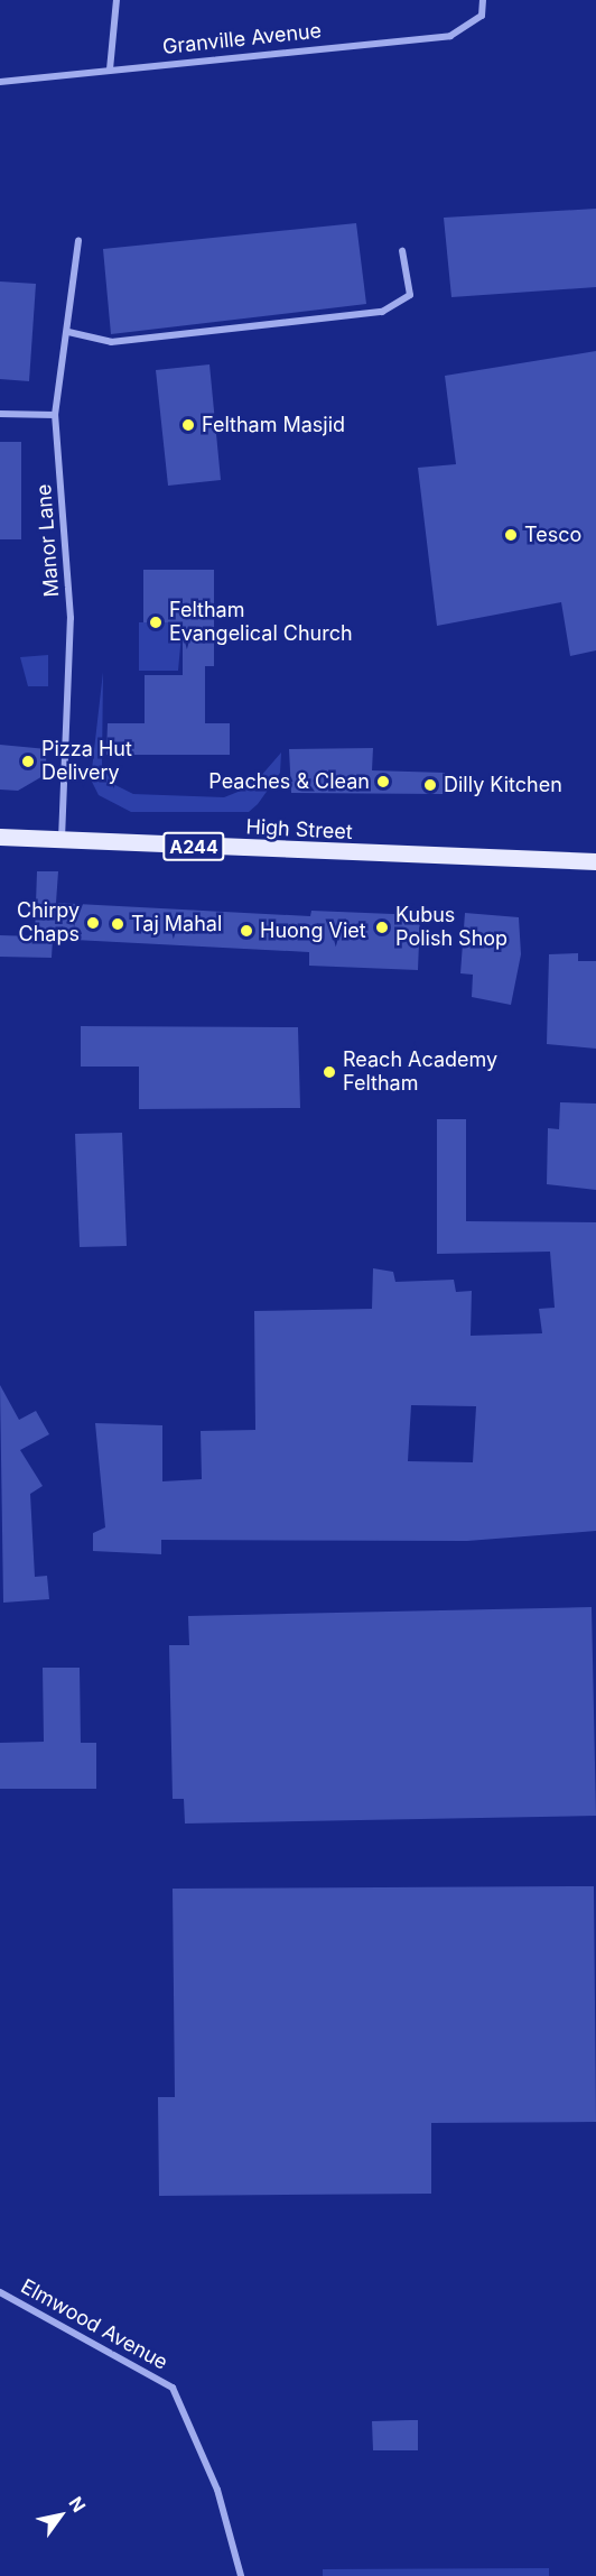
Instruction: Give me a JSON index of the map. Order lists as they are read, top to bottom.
{
  "streets": {
    "main road": ["High Street", "A244"],
    "street": ["Granville Avenue", "Manor Lane", "Elmwood Avenue"]
  },
  "crossings": [
    ["Manor Lane", "High Street"]
  ],
  "places": [
    "Feltham Masjid",
    "Tesco",
    "Feltham Evangelical Church",
    "Pizza Hut Delivery",
    "Peaches & Clean",
    "Dilly Kitchen",
    "Chirpy Chaps",
    "Taj Mahal",
    "Kubus Polish Shop",
    "Huong Viet",
    "Reach Academy Feltham"
  ],
  "north": "top right"
}
